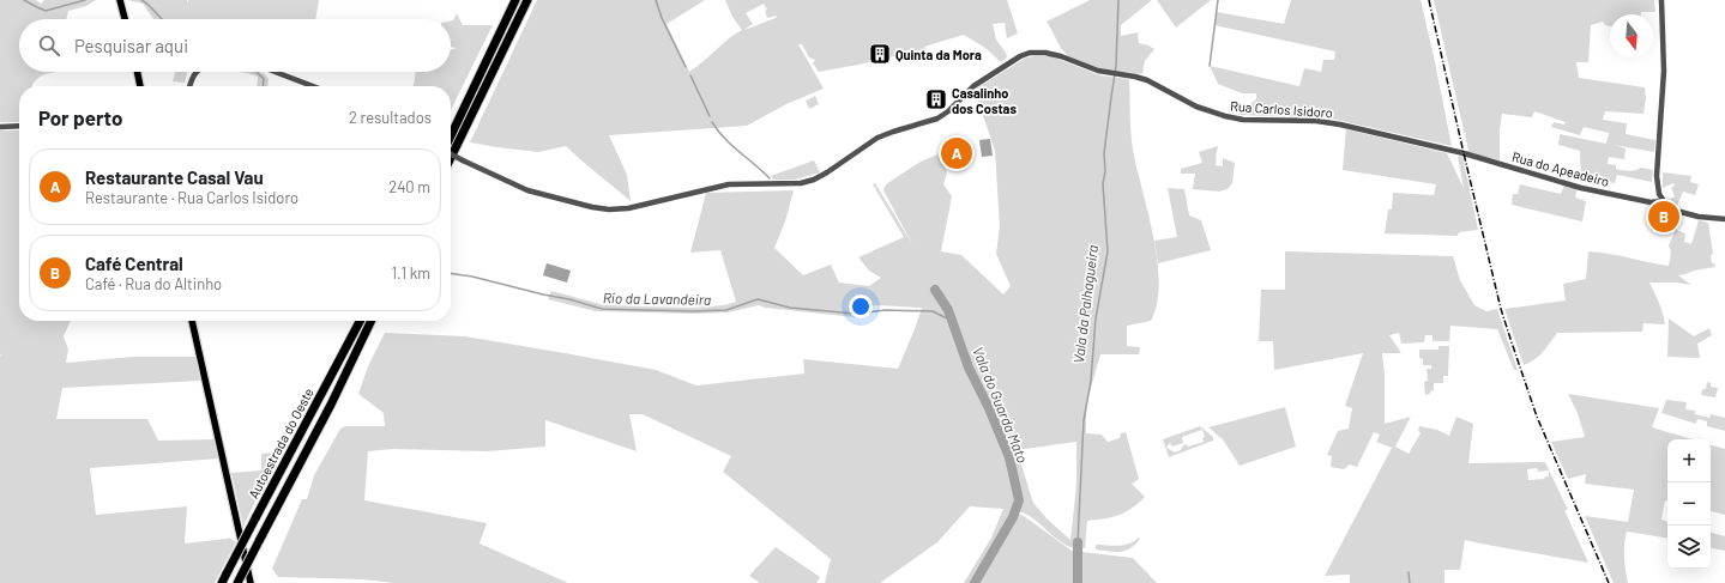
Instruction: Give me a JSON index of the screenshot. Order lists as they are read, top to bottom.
{
  "streets": {
    "highway": ["Autoestrada do Oeste"],
    "street": ["Rua Carlos Isidoro", "Rua do Apeadeiro"]
  },
  "crossings": [
    ["Rua Carlos Isidoro", "Rua do Apeadeiro"]
  ],
  "water": ["Rio da Lavandeira", "Vala da Palhagueira", "Vala do Guarda Mato"],
  "places": {
    "building": ["Quinta da Mora", "Casalinho dos Costas"]
  },
  "north": "bottom",
  "page": {
    "search": "Pesquisar aqui",
    "heading": ["Por perto", "2 resultados"],
    "pins": ["A", "B"],
    "list": [
      {
        "mark": "A",
        "name": "Restaurante Casal Vau",
        "note": "Restaurante · Rua Carlos Isidoro",
        "value": "240 m"
      },
      {
        "mark": "B",
        "name": "Café Central",
        "note": "Café · Rua do Altinho",
        "value": "1.1 km"
      }
    ],
    "map_buttons": ["+", "−"]
  }
}
